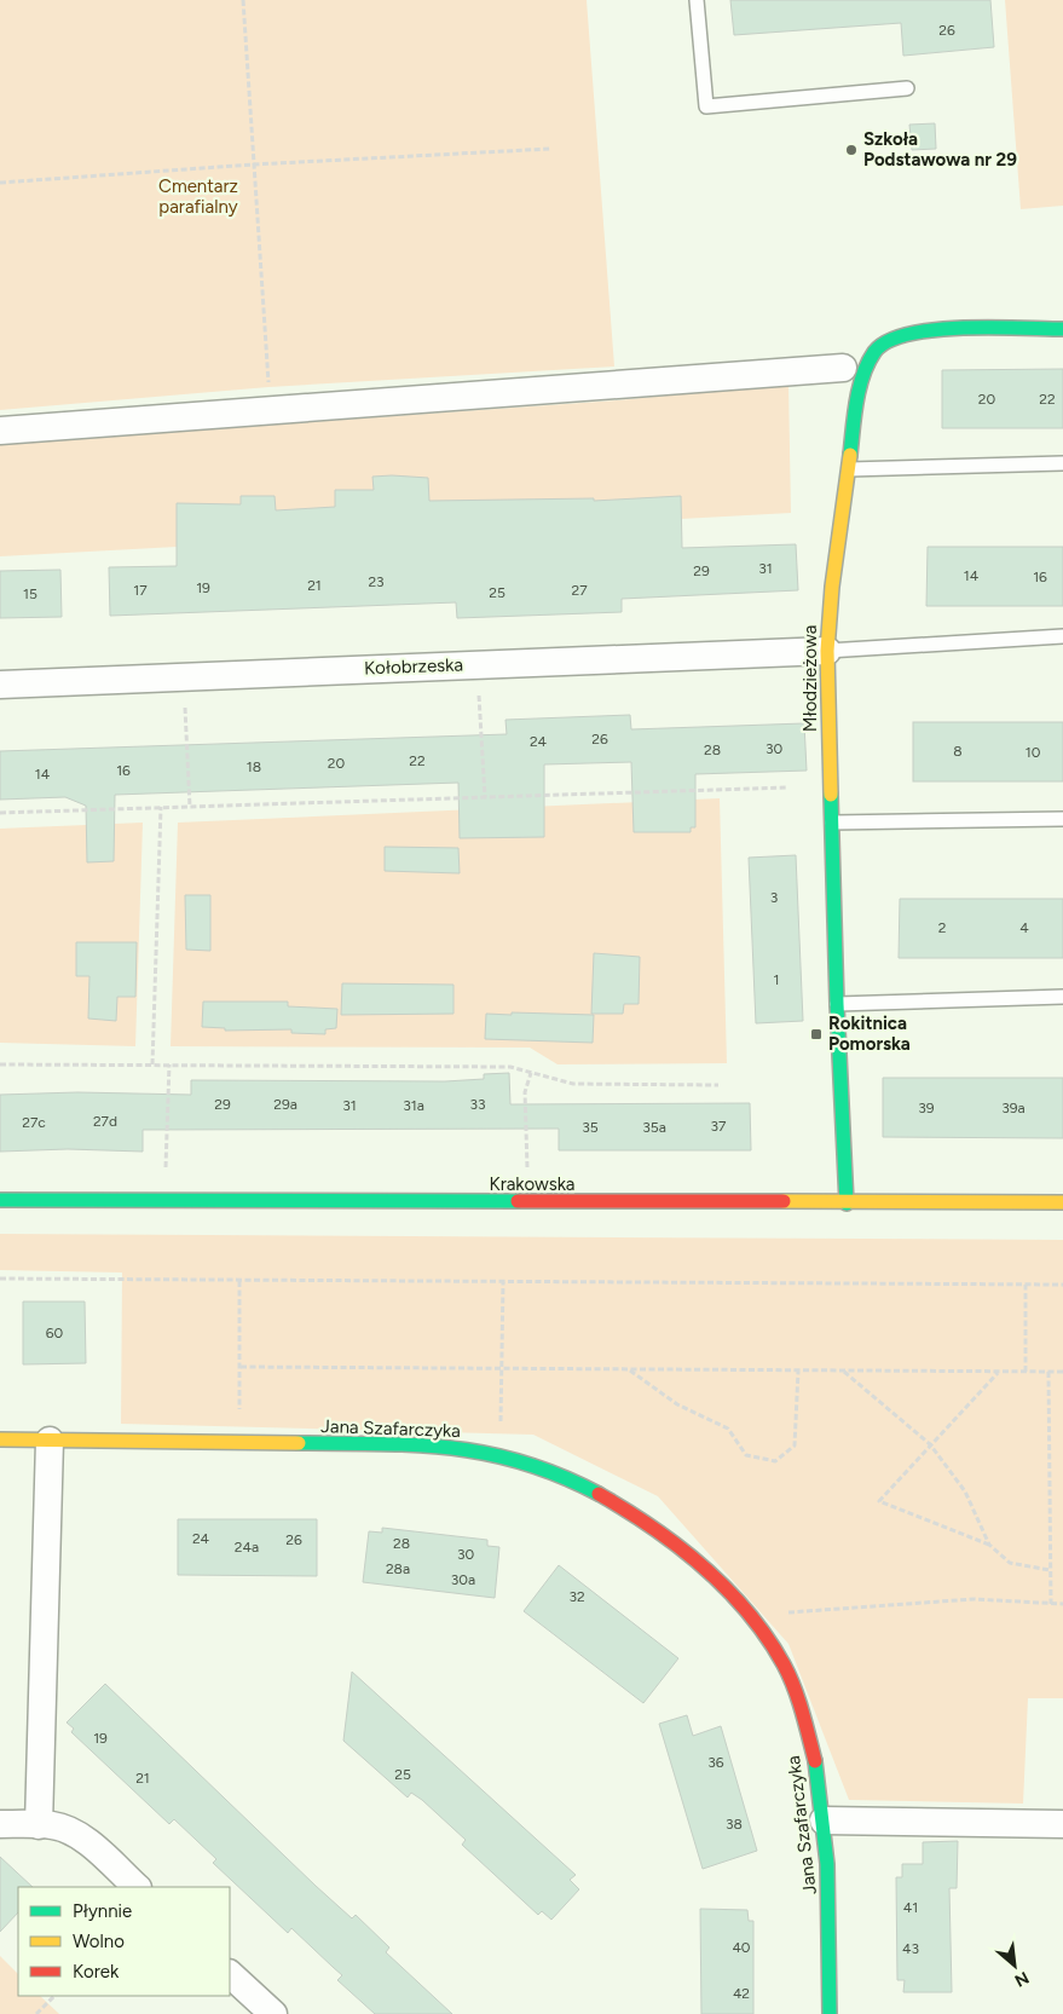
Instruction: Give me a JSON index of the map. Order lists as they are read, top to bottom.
{
  "streets": {
    "street": [
      "Kołobrzeska",
      "Młodzieżowa",
      "Krakowska",
      "Jana Szafarczyka"
    ]
  },
  "crossings": [
    ["Kołobrzeska", "Młodzieżowa"],
    ["Młodzieżowa", "Krakowska"]
  ],
  "parks": ["Cmentarz parafialny"],
  "places": {
    "other": ["Szkoła Podstawowa nr 29"],
    "transit": ["Rokitnica Pomorska"]
  },
  "house_numbers": [
    "26",
    "20",
    "22",
    "31",
    "29",
    "14",
    "16",
    "23",
    "21",
    "19",
    "17",
    "27",
    "25",
    "15",
    "26",
    "24",
    "30",
    "28",
    "8",
    "10",
    "22",
    "20",
    "18",
    "16",
    "14",
    "3",
    "2",
    "4",
    "1",
    "29",
    "29a",
    "33",
    "31",
    "31a",
    "39",
    "39a",
    "27d",
    "27c",
    "37",
    "35",
    "35a",
    "60",
    "24",
    "26",
    "28",
    "24a",
    "30",
    "28a",
    "30a",
    "32",
    "19",
    "36",
    "25",
    "21",
    "38",
    "41",
    "40",
    "43",
    "42"
  ],
  "legend": ["Płynnie", "Wolno", "Korek"],
  "north": "bottom right"
}
